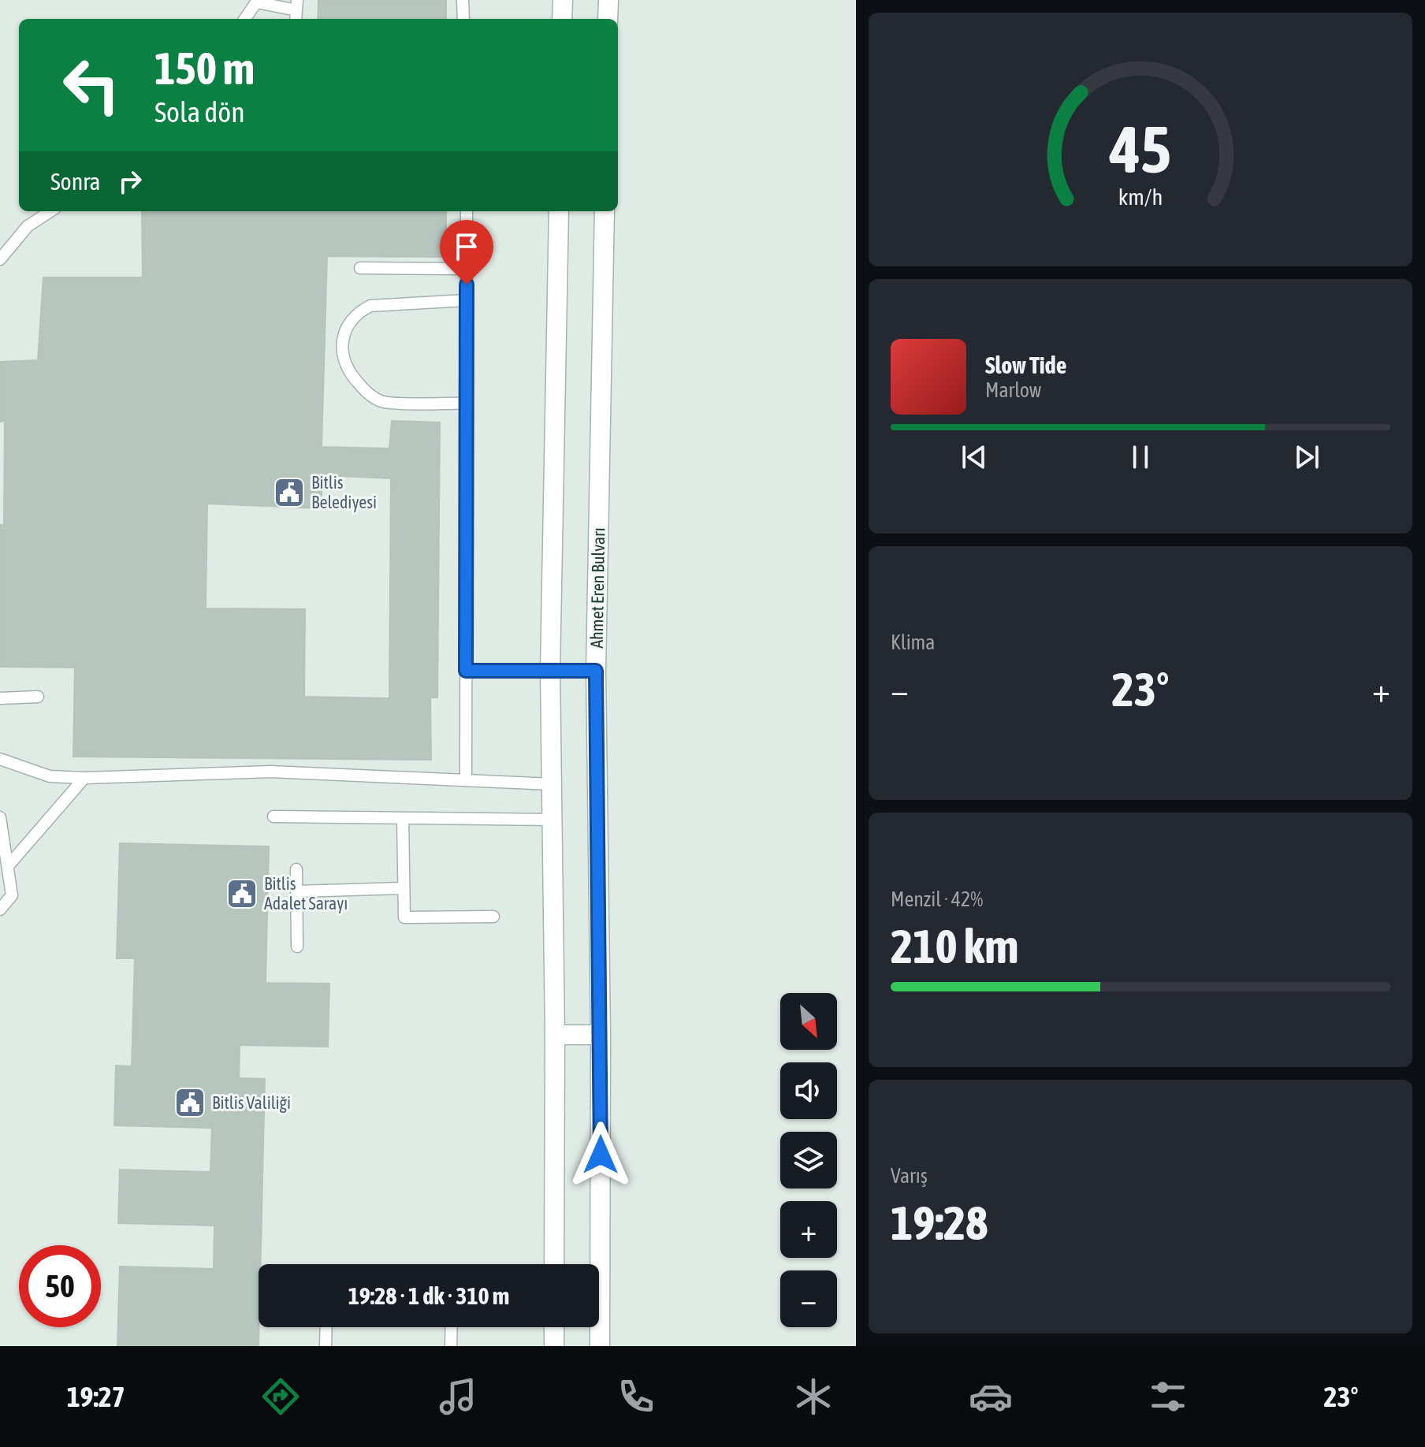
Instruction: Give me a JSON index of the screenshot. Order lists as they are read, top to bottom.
{
  "streets": {
    "main road": ["Ahmet Eren Bulvarı"]
  },
  "places": {
    "public building": ["Bitlis Belediyesi", "Bitlis Adalet Sarayı", "Bitlis Valiliği"]
  },
  "north": "bottom right",
  "page": {
    "turn": ["150 m", "Sola dön"],
    "then": "Sonra",
    "song": ["Slow Tide", "Marlow"],
    "tile": [
      "Klima",
      ["Menzil · 42%", "210 km"],
      ["Varış", "19:28"]
    ],
    "heat": ["−", "23°", "+"],
    "map_buttons": ["+", "−"],
    "limit": "50",
    "trip": "19:28 · 1 dk · 310 m",
    "tabs": ["19:27", "23°"],
    "gauge": ["45", "km/h"]
  }
}
